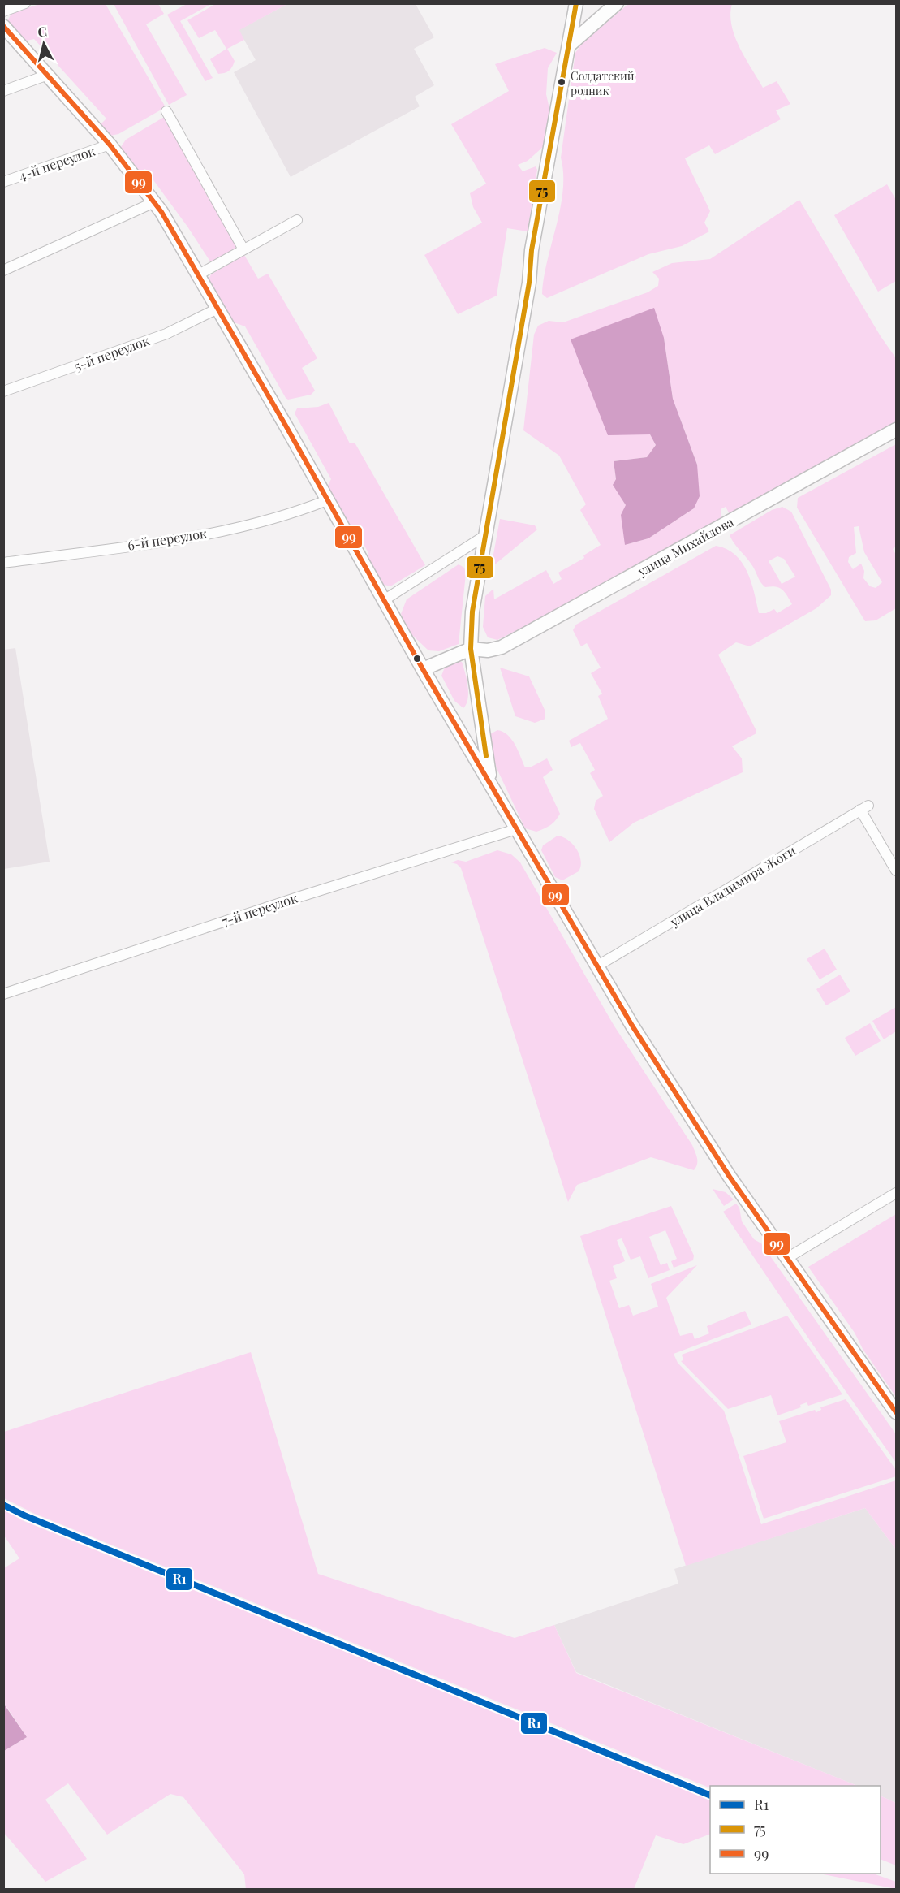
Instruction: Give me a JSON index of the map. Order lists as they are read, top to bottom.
{
  "streets": {
    "main road": ["улица Михайлова"],
    "street": [
      "4-й переулок",
      "5-й переулок",
      "6-й переулок",
      "улица Владимира Жоги",
      "7-й переулок"
    ]
  },
  "places": ["Солдатский родник"],
  "lines": ["transit line 75", "transit line 99", "transit line R1"],
  "legend": ["R1", "75", "99"],
  "north": "top"
}
